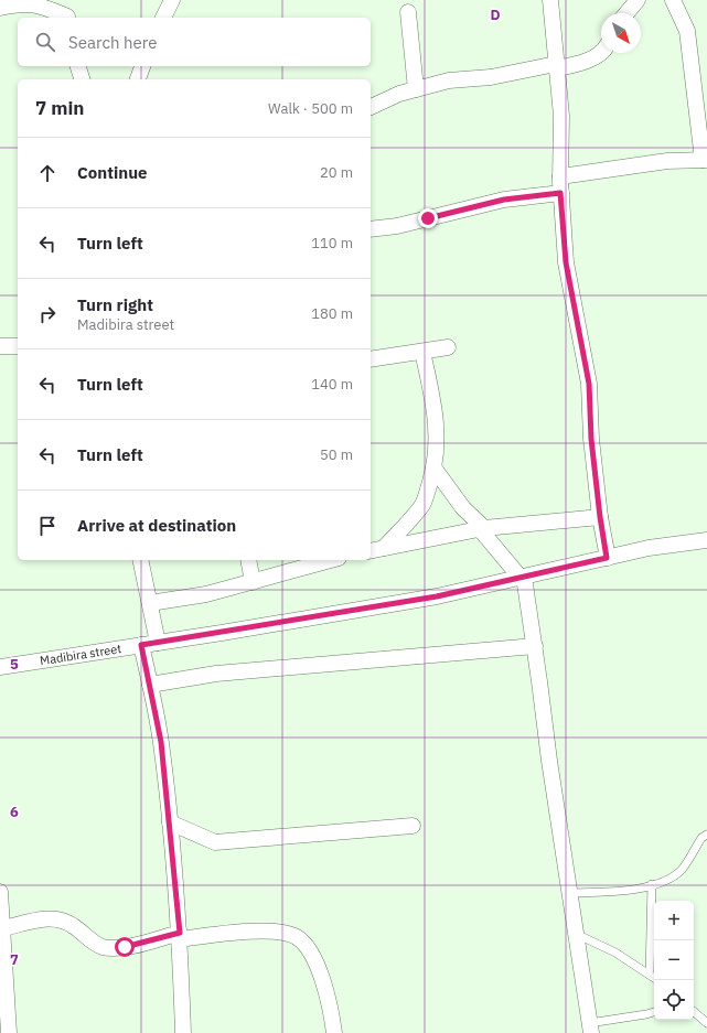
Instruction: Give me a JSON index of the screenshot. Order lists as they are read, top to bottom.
{
  "streets": {
    "street": ["Madibira street"]
  },
  "north": "bottom right",
  "page": {
    "search": "Search here",
    "heading": ["7 min", "Walk · 500 m"],
    "list": [
      ["Continue", "20 m"],
      ["Turn left", "110 m"],
      ["Turn right", "Madibira street", "180 m"],
      ["Turn left", "140 m"],
      ["Turn left", "50 m"],
      "Arrive at destination"
    ],
    "map_buttons": ["+", "−"]
  },
  "grid": {
    "columns": ["D"],
    "rows": ["5", "6", "7"]
  }
}
